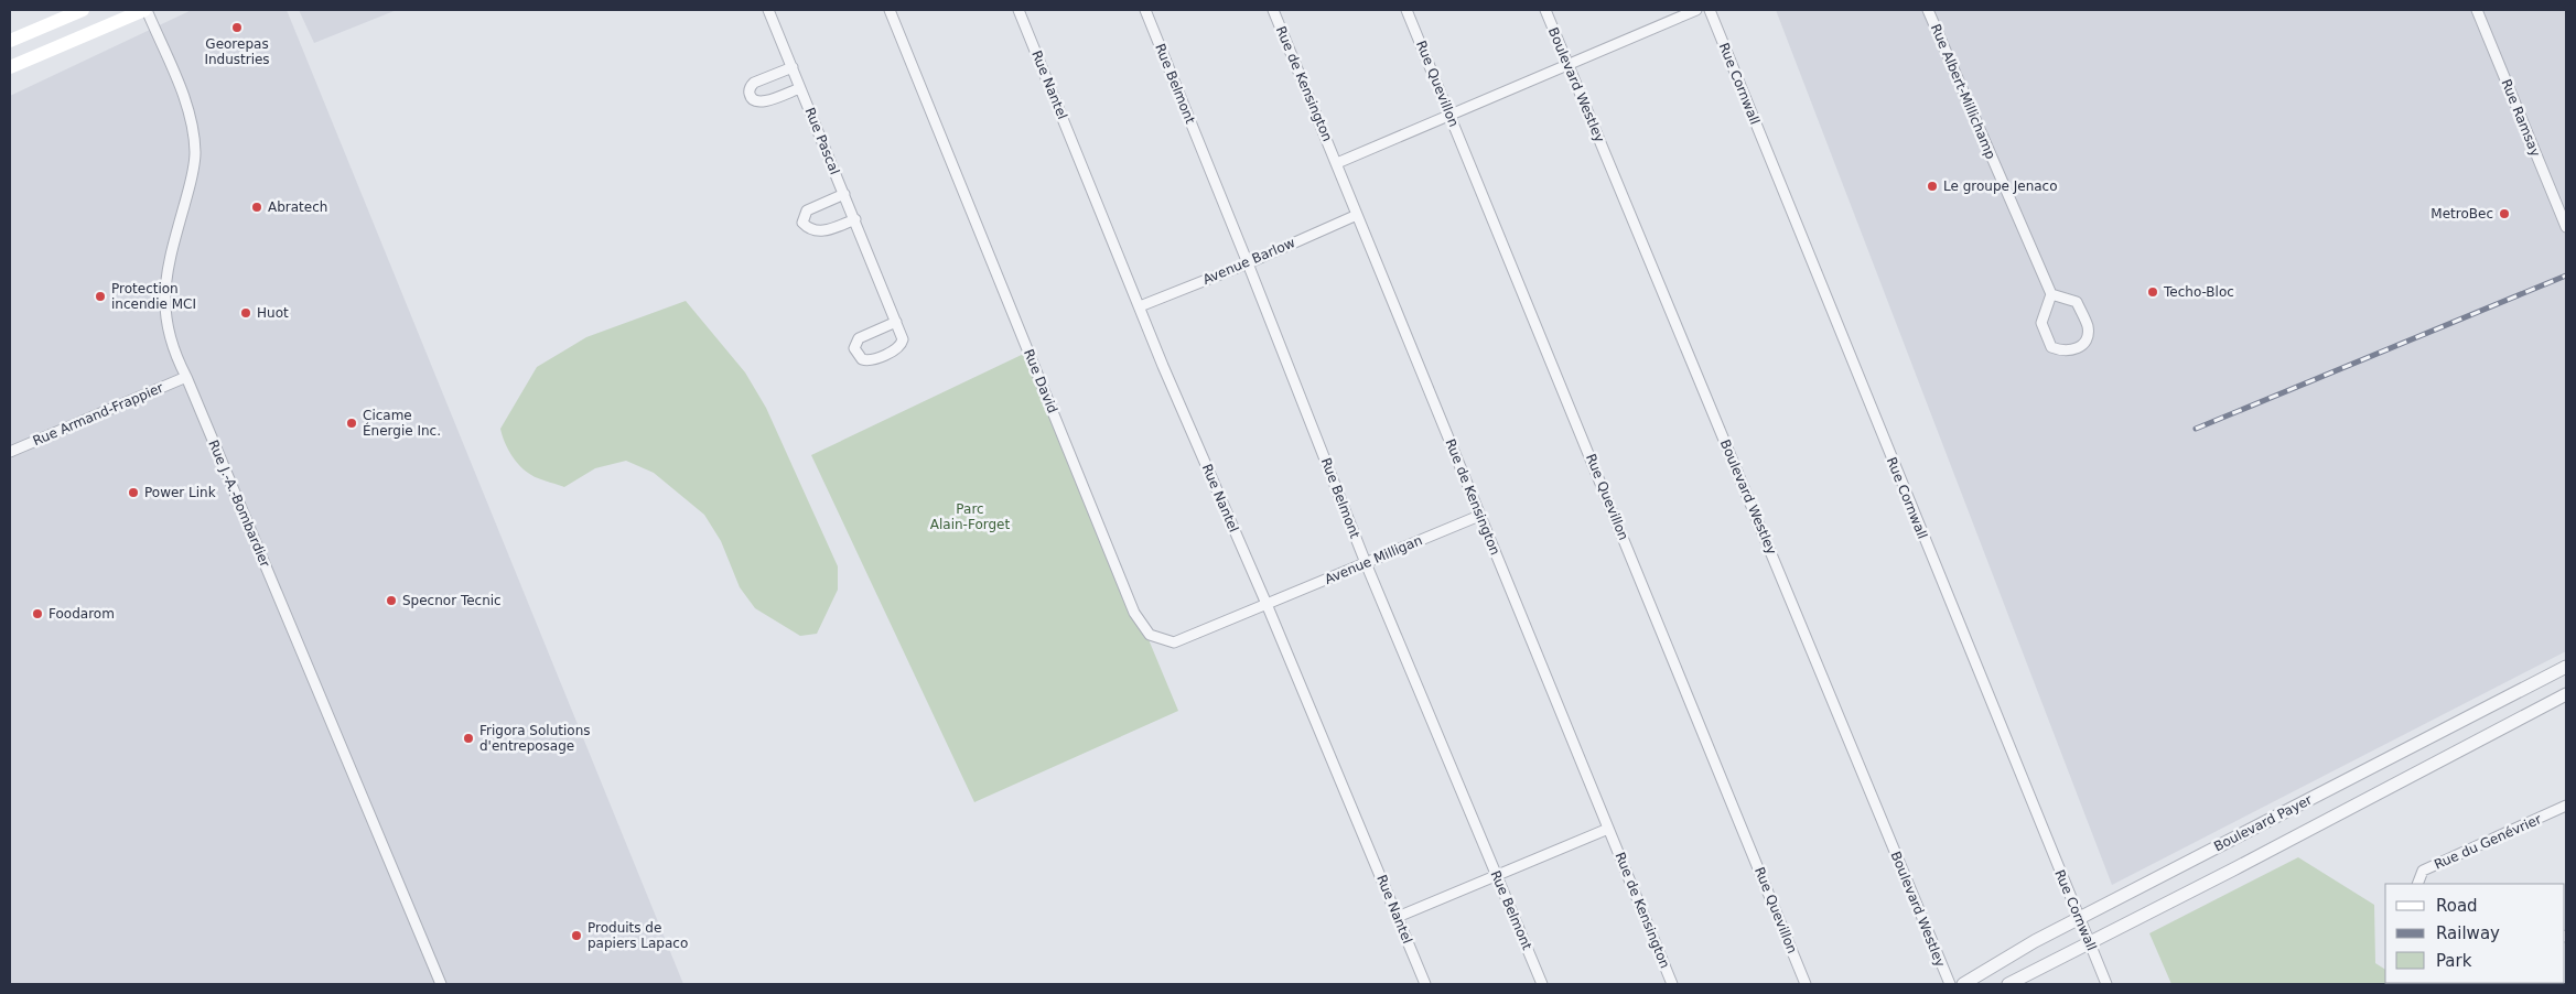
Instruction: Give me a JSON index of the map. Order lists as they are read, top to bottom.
{
  "streets": {
    "street": [
      "Rue Belmont",
      "Rue de Kensington",
      "Rue Quevillon",
      "Rue Cornwall",
      "Rue Nantel",
      "Boulevard Westley",
      "Rue Albert-Millichamp",
      "Rue Ramsay",
      "Rue Pascal",
      "Avenue Barlow",
      "Rue David",
      "Rue Armand-Frappier",
      "Rue J.-A.-Bombardier",
      "Avenue Milligan",
      "Boulevard Payer",
      "Rue du Genévrier"
    ]
  },
  "crossings": [
    ["Rue Belmont", "Avenue Barlow"],
    ["Rue Belmont", "Avenue Milligan"],
    ["Rue de Kensington", "Avenue Barlow"],
    ["Rue de Kensington", "Avenue Milligan"],
    ["Rue Cornwall", "Boulevard Payer"],
    ["Rue Nantel", "Avenue Barlow"],
    ["Rue Nantel", "Rue David"],
    ["Rue Nantel", "Avenue Milligan"],
    ["Rue David", "Avenue Milligan"],
    ["Rue Armand-Frappier", "Rue J.-A.-Bombardier"]
  ],
  "parks": ["Parc Alain-Forget"],
  "places": [
    "Georepas Industries",
    "Le groupe Jenaco",
    "Abratech",
    "MetroBec",
    "Techo-Bloc",
    "Protection incendie MCI",
    "Huot",
    "Cicame Énergie Inc.",
    "Power Link",
    "Specnor Tecnic",
    "Foodarom",
    "Frigora Solutions d'entreposage",
    "Produits de papiers Lapaco"
  ],
  "legend": ["Road", "Railway", "Park"]
}
